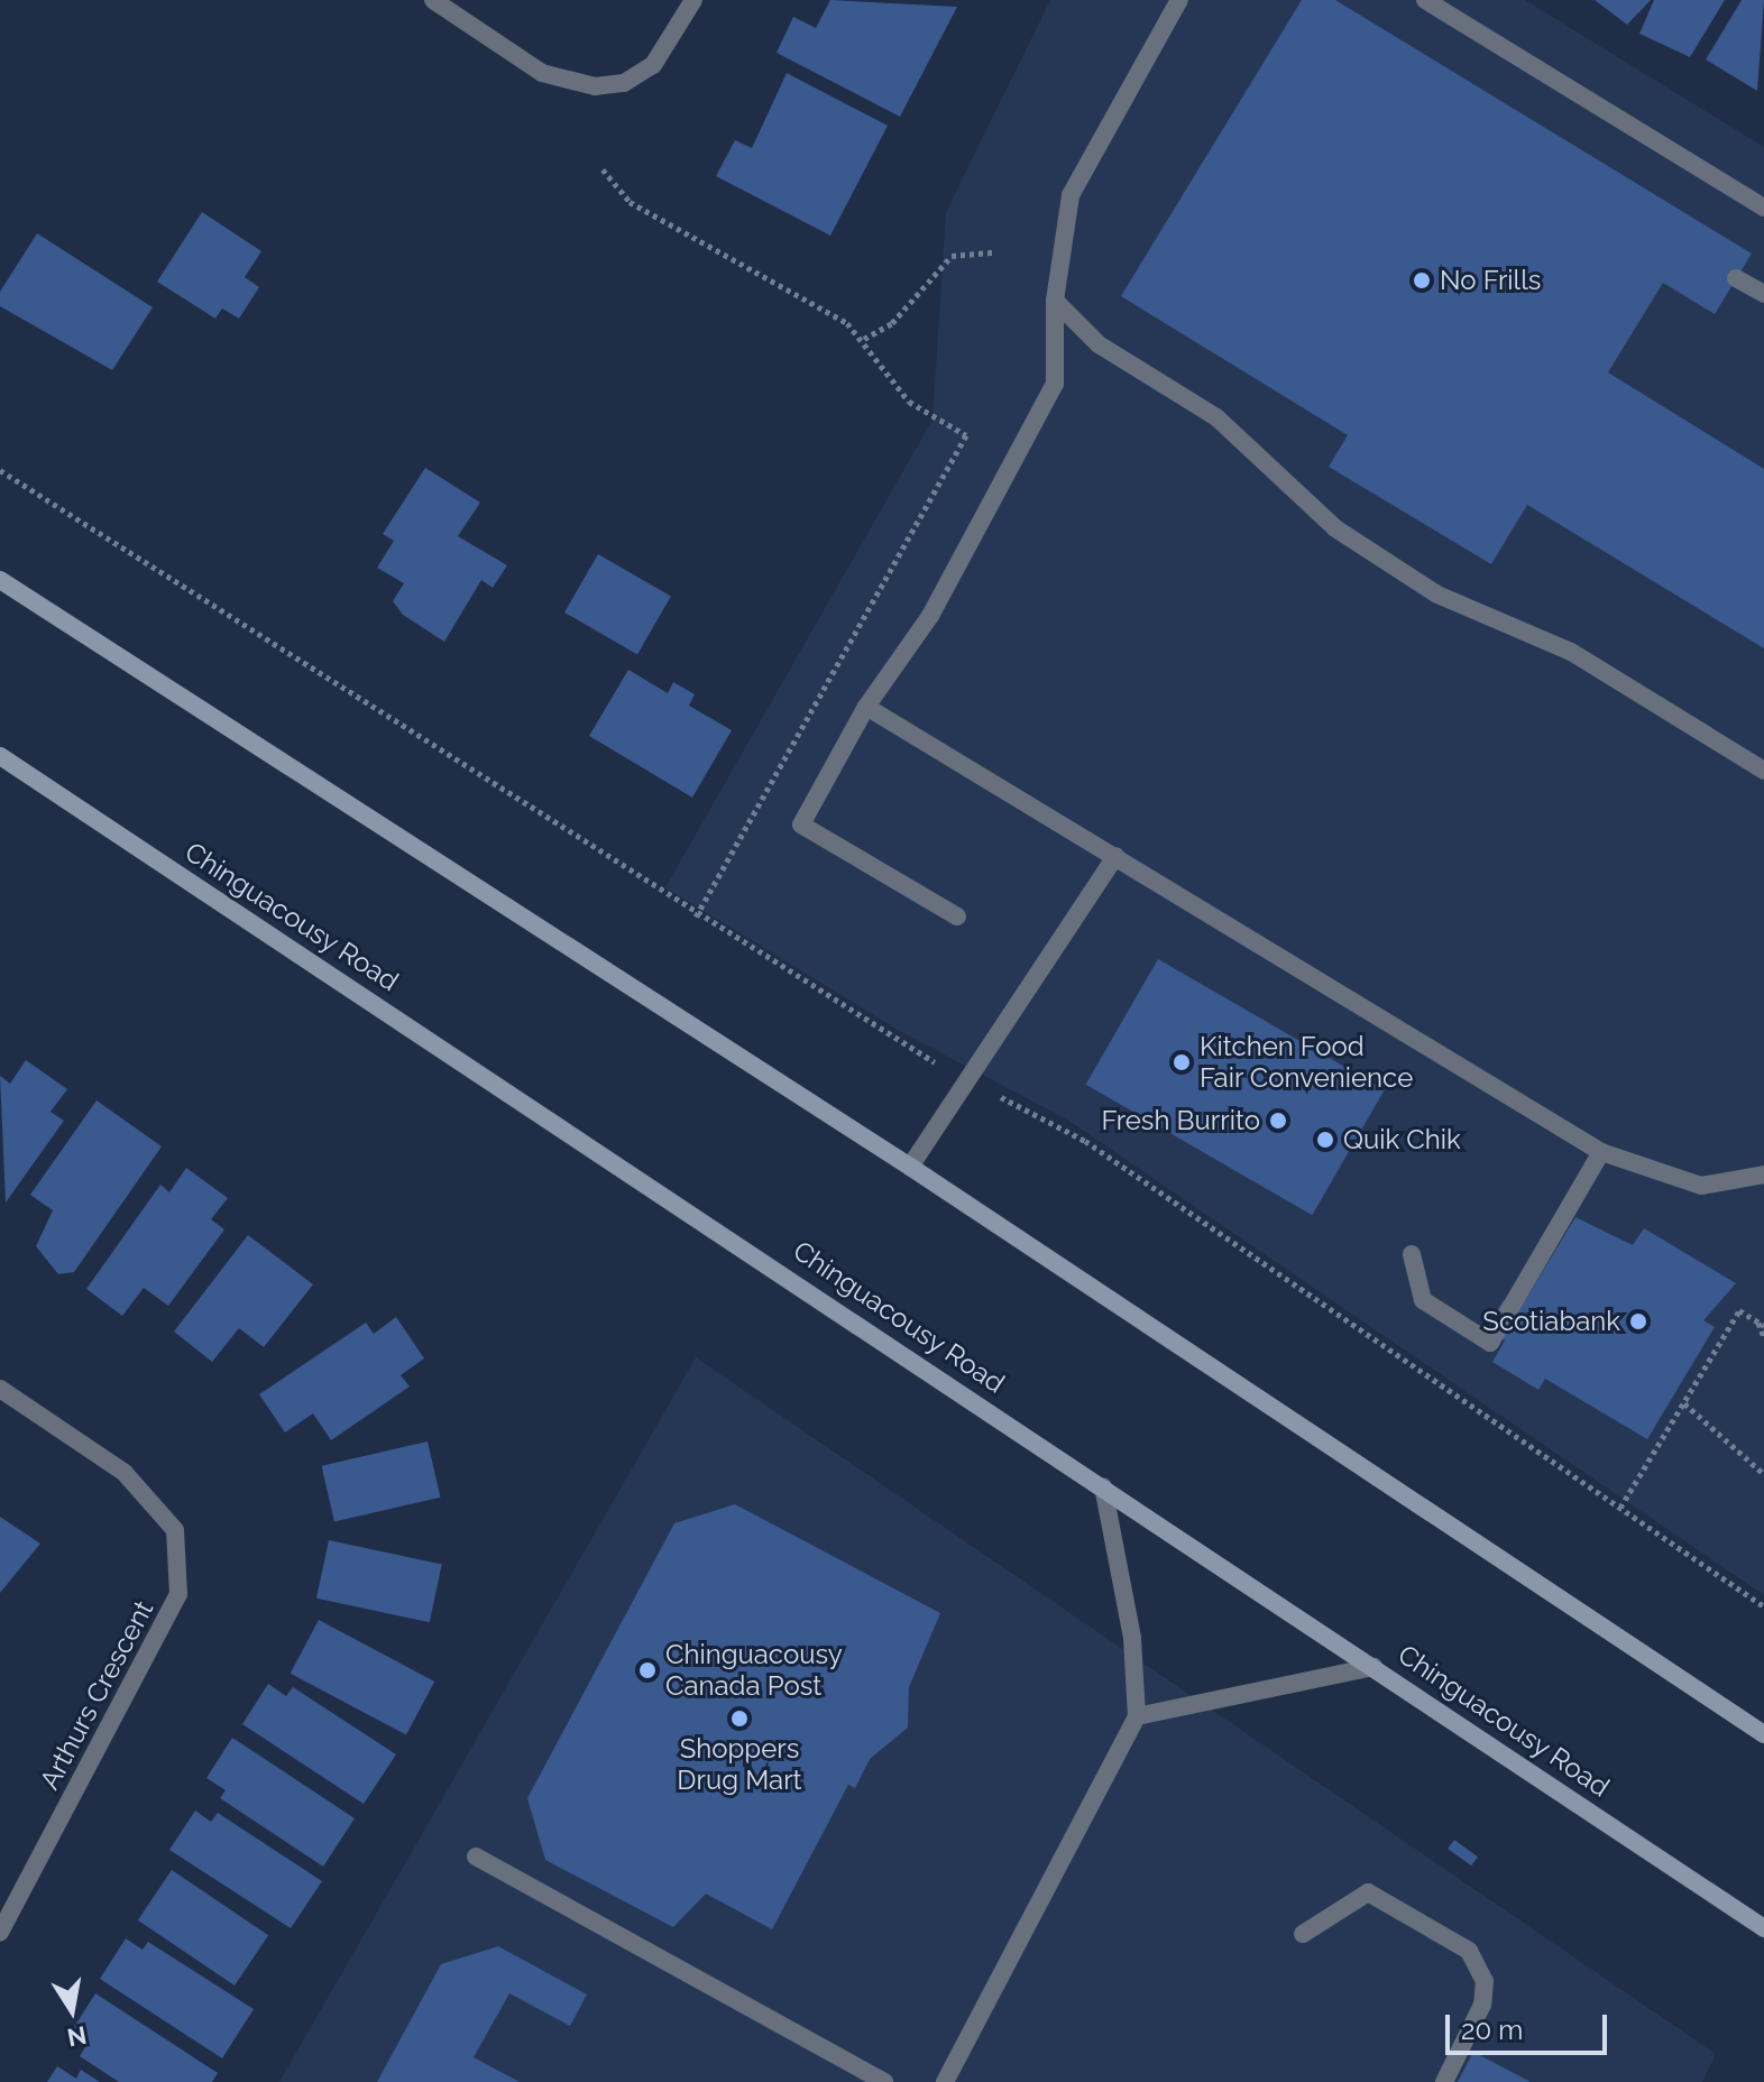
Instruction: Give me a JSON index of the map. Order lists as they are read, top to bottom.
{
  "streets": {
    "main road": ["Chinguacousy Road"],
    "street": ["Arthurs Crescent"]
  },
  "places": [
    "No Frills",
    "Kitchen Food Fair Convenience",
    "Fresh Burrito",
    "Quik Chik",
    "Scotiabank",
    "Chinguacousy Canada Post",
    "Shoppers Drug Mart"
  ],
  "scale_bar": "20 m",
  "north": "bottom"
}
